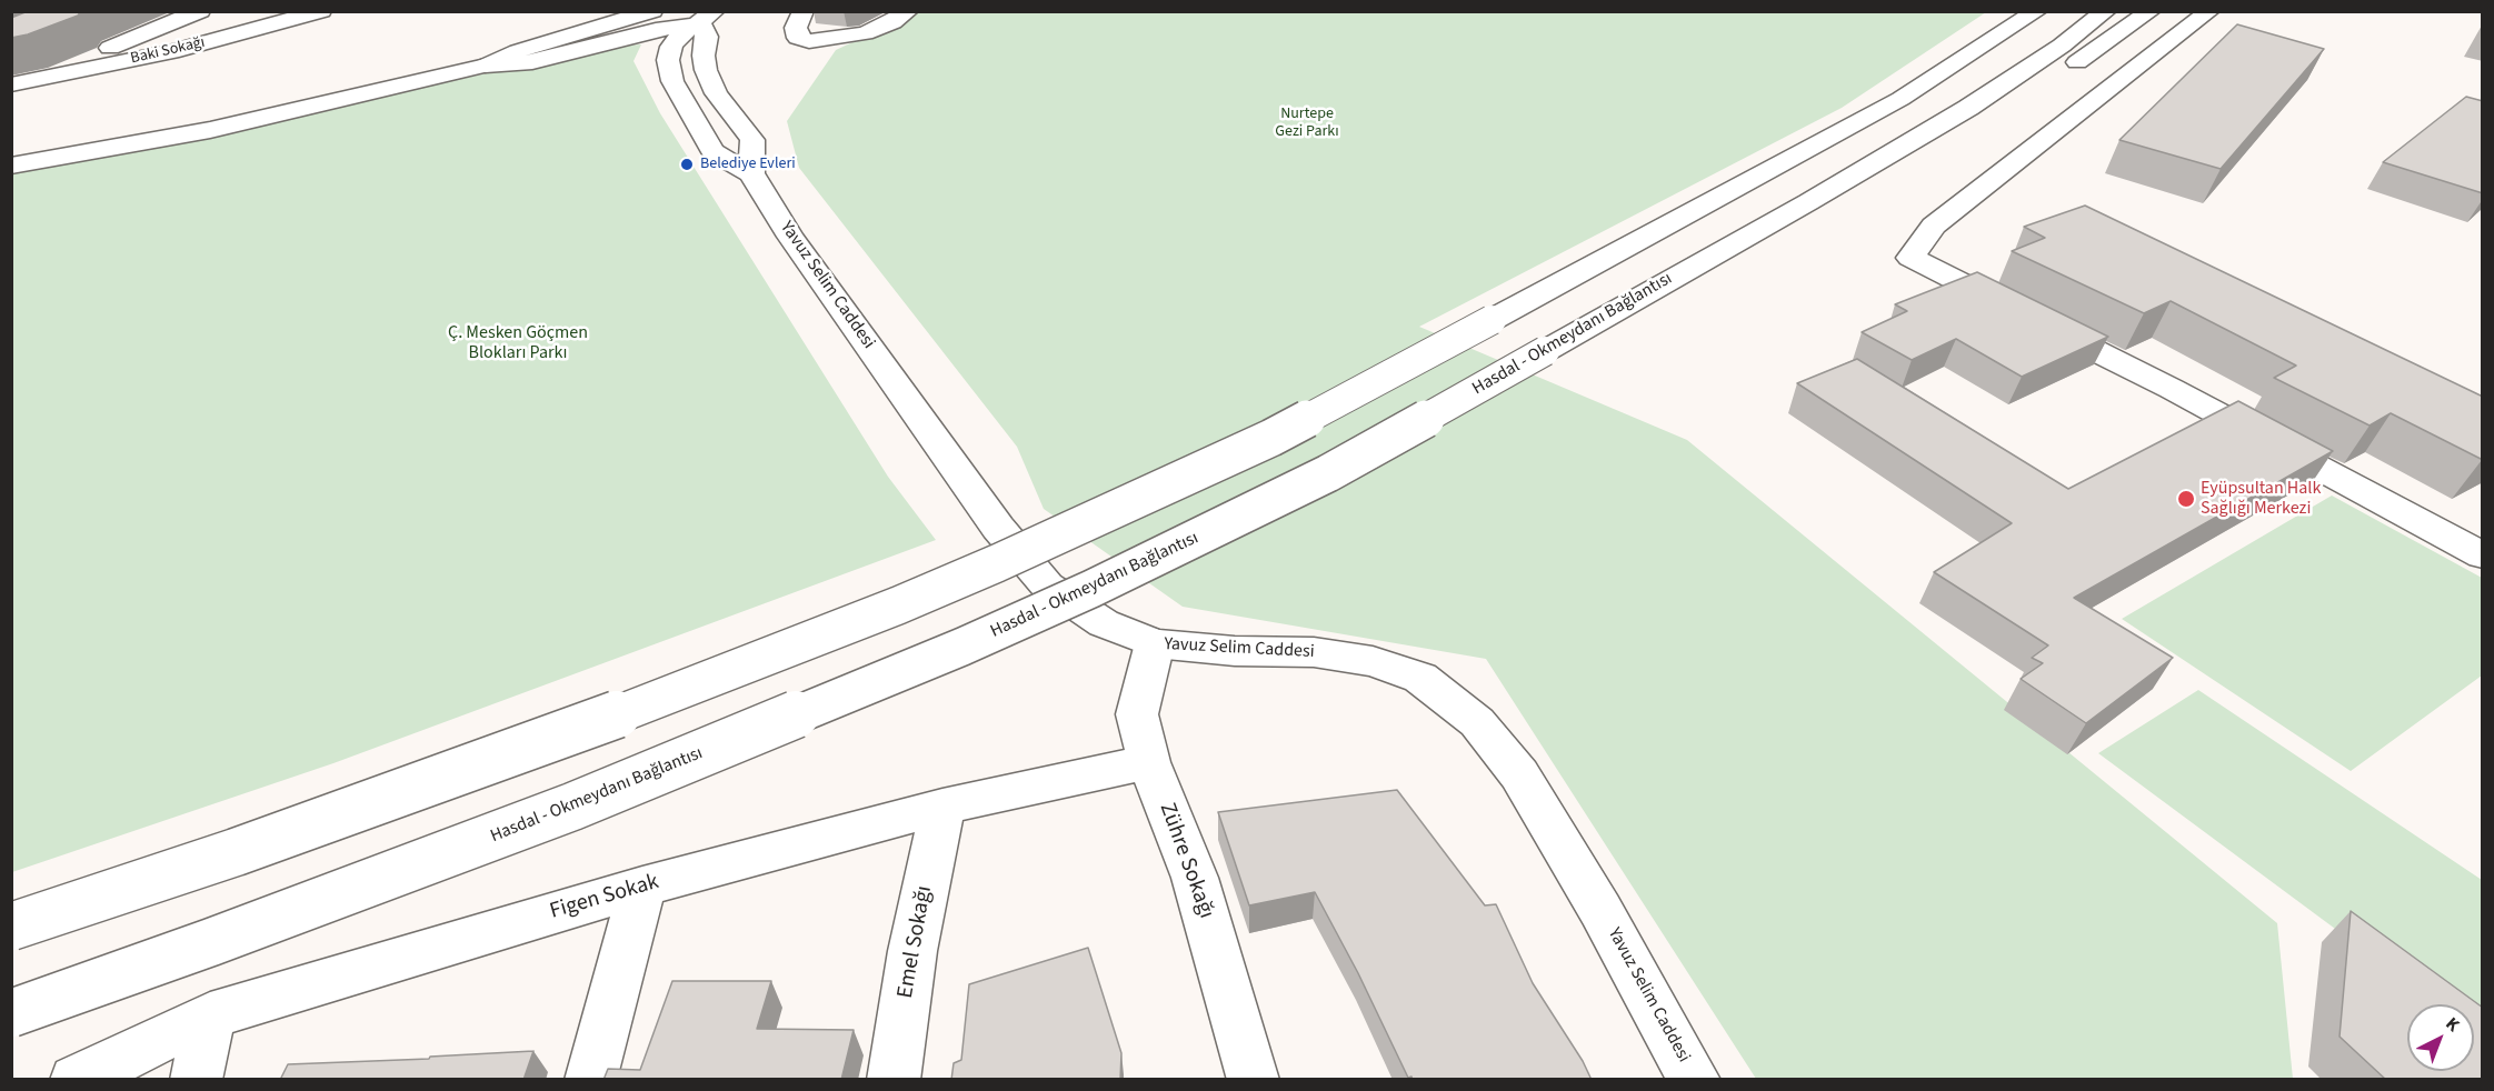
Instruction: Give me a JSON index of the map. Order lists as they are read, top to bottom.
{
  "streets": {
    "main road": [
      "Baki Sokağı",
      "Yavuz Selim Caddesi",
      "Hasdal - Okmeydanı Bağlantısı",
      "Zühre Sokağı",
      "Figen Sokak",
      "Emel Sokağı"
    ]
  },
  "crossings": [
    ["Yavuz Selim Caddesi", "Zühre Sokağı"],
    ["Zühre Sokağı", "Figen Sokak"],
    ["Figen Sokak", "Emel Sokağı"]
  ],
  "parks": ["Nurtepe Gezi Parkı", "Ç. Mesken Göçmen Blokları Parkı"],
  "places": ["Belediye Evleri", "Eyüpsultan Halk Sağlığı Merkezi"],
  "north": "top right"
}
